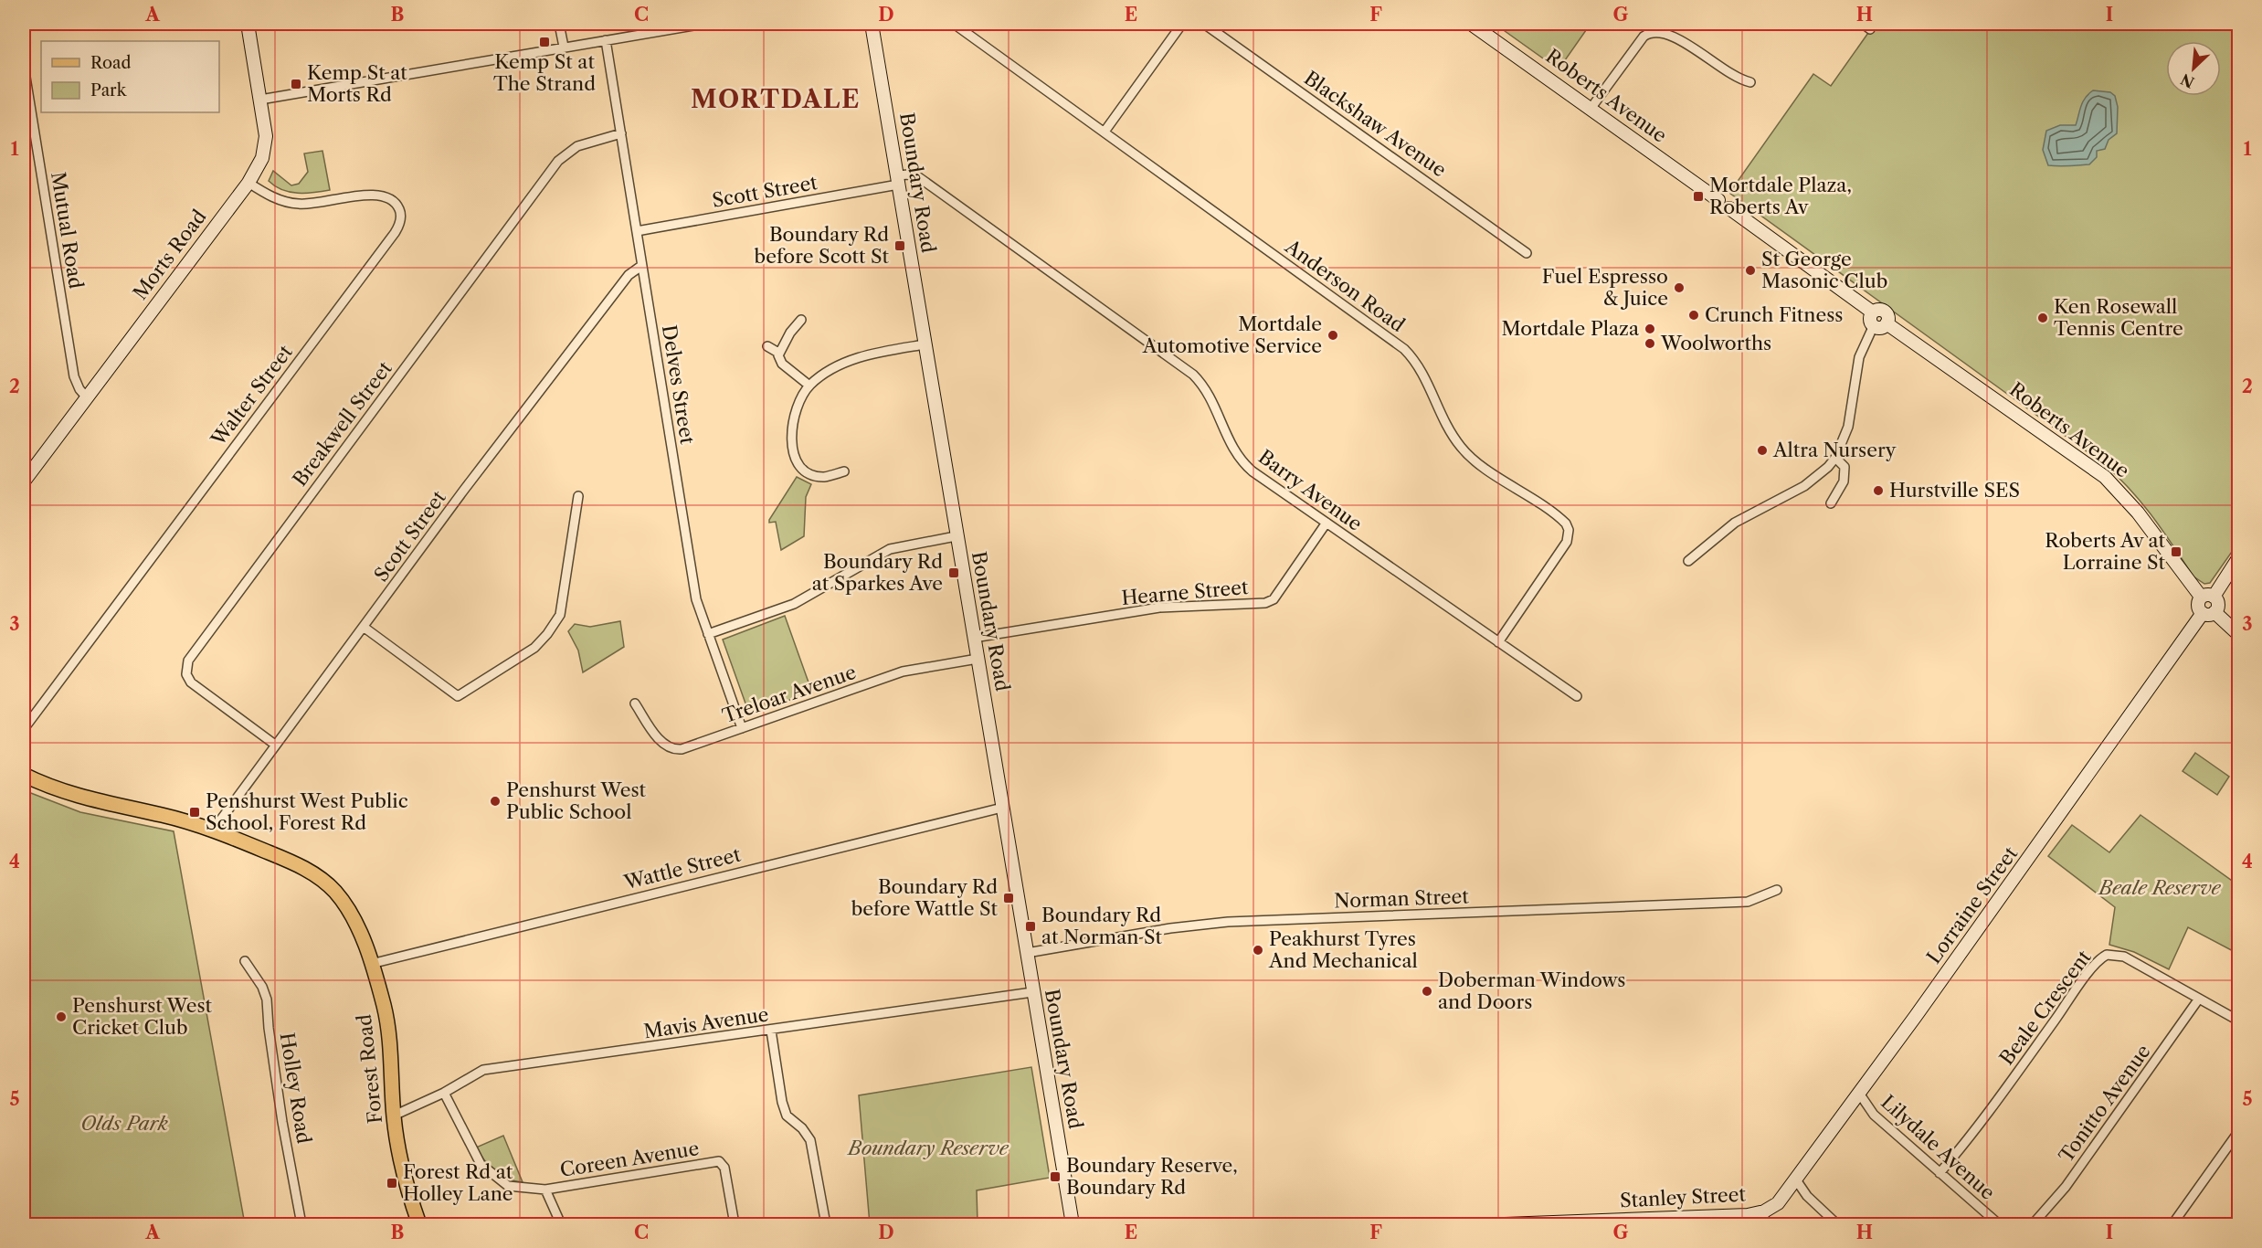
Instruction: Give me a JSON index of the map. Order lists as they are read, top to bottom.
{
  "streets": {
    "main road": ["Forest Road"],
    "street": [
      "Roberts Avenue",
      "Blackshaw Avenue",
      "Boundary Road",
      "Scott Street",
      "Mutual Road",
      "Morts Road",
      "Anderson Road",
      "Delves Street",
      "Walter Street",
      "Breakwell Street",
      "Barry Avenue",
      "Hearne Street",
      "Treloar Avenue",
      "Wattle Street",
      "Norman Street",
      "Lorraine Street",
      "Beale Crescent",
      "Mavis Avenue",
      "Holley Road",
      "Tonitto Avenue",
      "Lilydale Avenue",
      "Coreen Avenue",
      "Stanley Street"
    ]
  },
  "crossings": [
    ["Boundary Road", "Scott Street"],
    ["Boundary Road", "Barry Avenue"],
    ["Boundary Road", "Hearne Street"],
    ["Boundary Road", "Treloar Avenue"],
    ["Boundary Road", "Wattle Street"],
    ["Boundary Road", "Norman Street"],
    ["Boundary Road", "Mavis Avenue"],
    ["Scott Street", "Delves Street"],
    ["Scott Street", "Breakwell Street"],
    ["Scott Street", "Barry Avenue"],
    ["Scott Street", "Forest Road"],
    ["Mutual Road", "Morts Road"],
    ["Morts Road", "Walter Street"],
    ["Anderson Road", "Barry Avenue"],
    ["Delves Street", "Breakwell Street"],
    ["Delves Street", "Treloar Avenue"],
    ["Barry Avenue", "Hearne Street"],
    ["Wattle Street", "Forest Road"],
    ["Lorraine Street", "Lilydale Avenue"],
    ["Lorraine Street", "Stanley Street"],
    ["Beale Crescent", "Tonitto Avenue"],
    ["Beale Crescent", "Lilydale Avenue"],
    ["Mavis Avenue", "Forest Road"]
  ],
  "districts": ["MORTDALE"],
  "parks": ["Beale Reserve", "Olds Park", "Boundary Reserve"],
  "places": {
    "transit": [
      "Kemp St at The Strand",
      "Kemp St at Morts Rd",
      "Mortdale Plaza, Roberts Av",
      "Boundary Rd before Scott St",
      "Roberts Av at Lorraine St",
      "Boundary Rd at Sparkes Ave",
      "Penshurst West Public School, Forest Rd",
      "Boundary Rd before Wattle St",
      "Boundary Rd at Norman St",
      "Boundary Reserve, Boundary Rd",
      "Forest Rd at Holley Lane"
    ],
    "other": [
      "St George Masonic Club",
      "Fuel Espresso & Juice",
      "Crunch Fitness",
      "Ken Rosewall Tennis Centre",
      "Mortdale Plaza",
      "Mortdale Automotive Service",
      "Woolworths",
      "Altra Nursery",
      "Hurstville SES",
      "Penshurst West Public School",
      "Peakhurst Tyres And Mechanical",
      "Doberman Windows and Doors",
      "Penshurst West Cricket Club"
    ]
  },
  "legend": ["Road", "Park"],
  "north": "bottom left",
  "grid": {
    "columns": [
      "A",
      "B",
      "C",
      "D",
      "E",
      "F",
      "G",
      "H",
      "I"
    ],
    "rows": [
      "1",
      "2",
      "3",
      "4",
      "5"
    ]
  }
}
